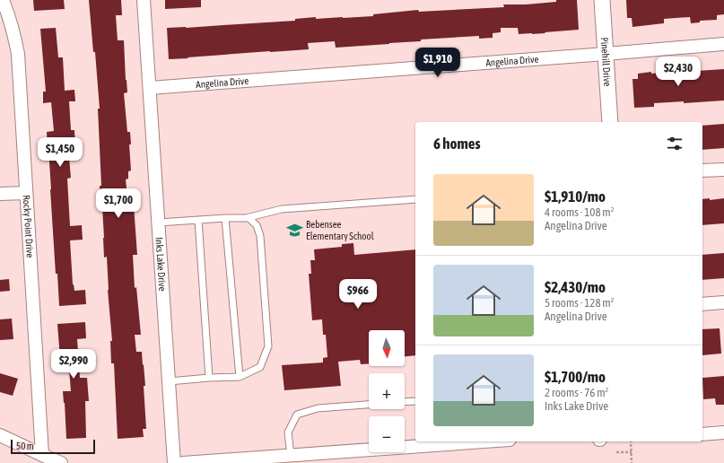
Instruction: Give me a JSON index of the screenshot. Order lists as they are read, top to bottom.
{
  "streets": {
    "street": [
      "Angelina Drive",
      "Pinehill Drive",
      "Rocky Point Drive",
      "Inks Lake Drive"
    ]
  },
  "crossings": [
    ["Angelina Drive", "Pinehill Drive"],
    ["Angelina Drive", "Inks Lake Drive"]
  ],
  "places": {
    "school or university": ["Bebensee Elementary School"]
  },
  "scale_bar": "50 m",
  "north": "bottom",
  "page": {
    "price": [
      "$1,910",
      "$2,430",
      "$1,450",
      "$1,700",
      "$966",
      "$2,990"
    ],
    "heading": "6 homes",
    "list": [
      {
        "name": "$1,910/mo",
        "note": "4 rooms · 108 m² · Angelina Drive"
      },
      {
        "name": "$2,430/mo",
        "note": "5 rooms · 128 m² · Angelina Drive"
      },
      {
        "name": "$1,700/mo",
        "note": "2 rooms · 76 m² · Inks Lake Drive"
      }
    ],
    "map_buttons": ["+", "−"],
    "scale": "50 m"
  }
}
